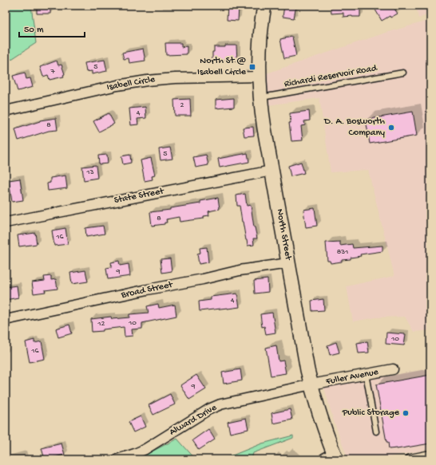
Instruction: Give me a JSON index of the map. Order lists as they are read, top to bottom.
{
  "streets": {
    "main road": ["North Street"],
    "street": [
      "Isabell Circle",
      "State Street",
      "Broad Street",
      "Fuller Avenue",
      "Alward Drive"
    ],
    "lane": ["Richardi Reservoir Road"]
  },
  "crossings": [
    ["Richardi Reservoir Road", "North Street"],
    ["Isabell Circle", "North Street"],
    ["State Street", "North Street"],
    ["North Street", "Broad Street"],
    ["North Street", "Fuller Avenue"],
    ["North Street", "Alward Drive"],
    ["Fuller Avenue", "Alward Drive"]
  ],
  "places": {
    "transit": ["North St @ Isabell Circle"],
    "other": ["D. A. Bosworth Company", "Public Storage"]
  },
  "house_numbers": [
    "5",
    "7",
    "2",
    "4",
    "8",
    "5",
    "13",
    "8",
    "16",
    "831",
    "9",
    "4",
    "10",
    "12",
    "10",
    "16",
    "9"
  ],
  "scale_bar": "50 m"
}
